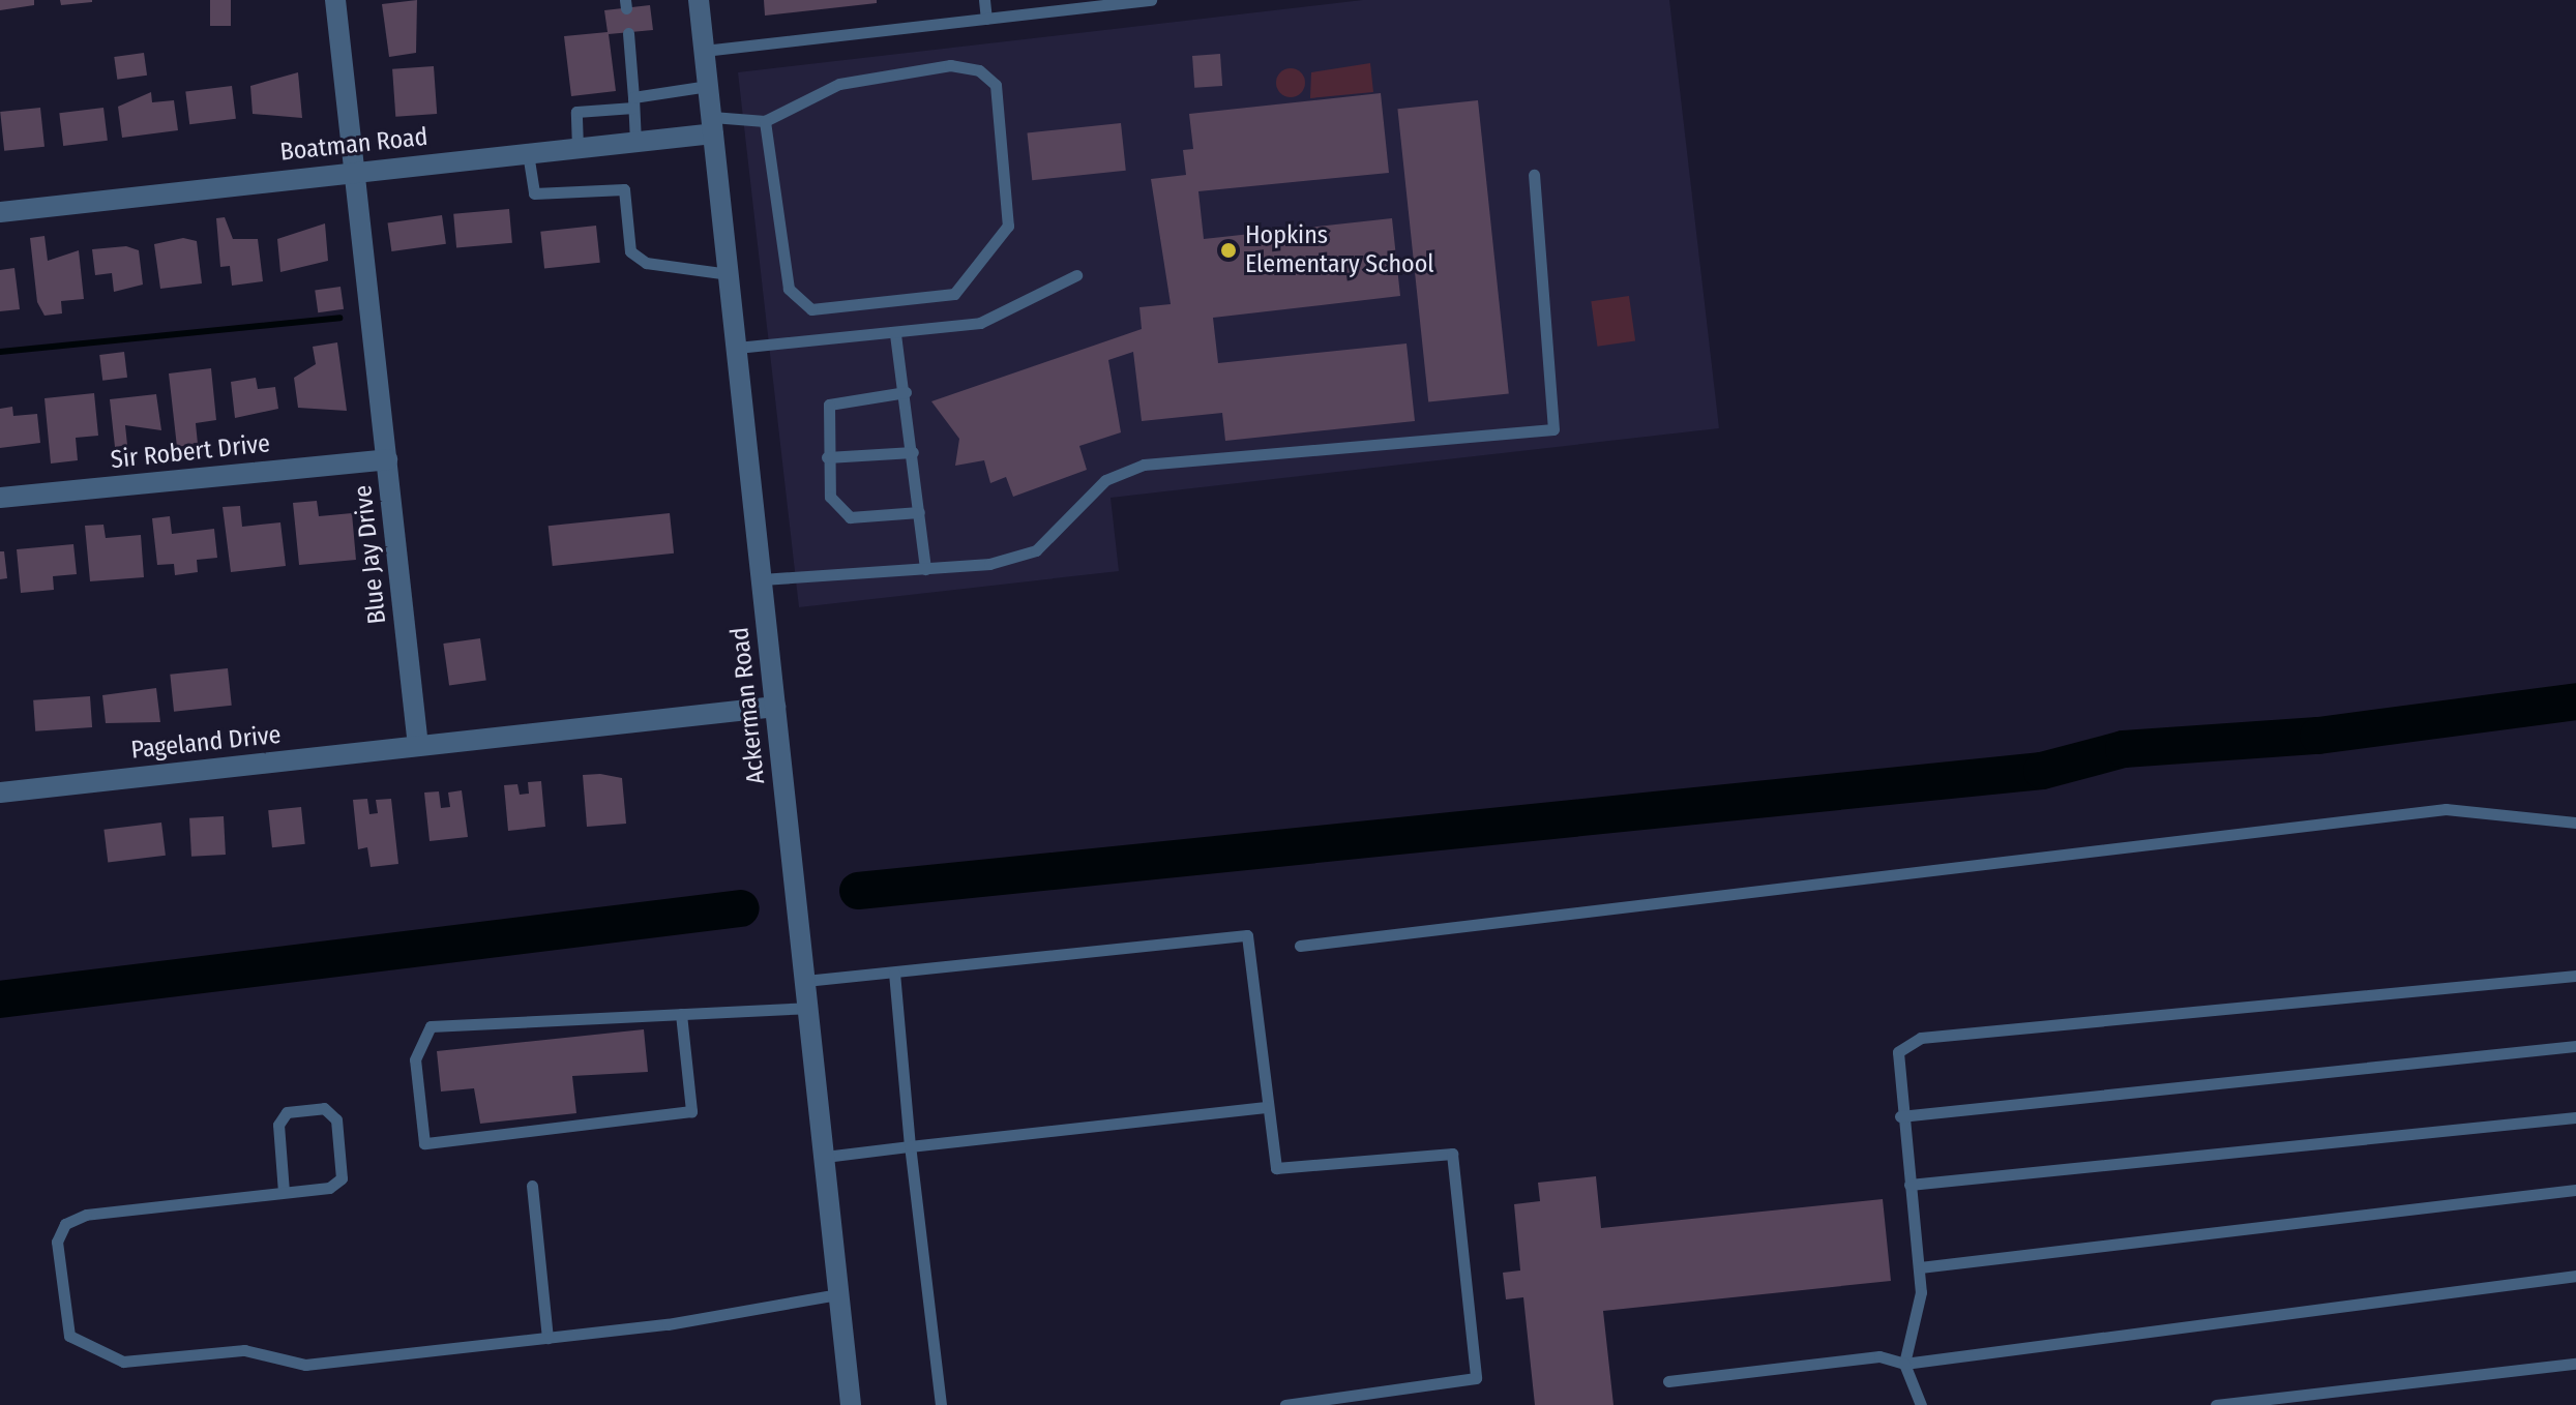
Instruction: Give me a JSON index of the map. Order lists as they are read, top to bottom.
{
  "streets": {
    "street": [
      "Boatman Road",
      "Sir Robert Drive",
      "Blue Jay Drive",
      "Ackerman Road",
      "Pageland Drive"
    ]
  },
  "crossings": [
    ["Boatman Road", "Blue Jay Drive"],
    ["Boatman Road", "Ackerman Road"],
    ["Sir Robert Drive", "Blue Jay Drive"],
    ["Blue Jay Drive", "Pageland Drive"]
  ],
  "places": ["Hopkins Elementary School"]
}
